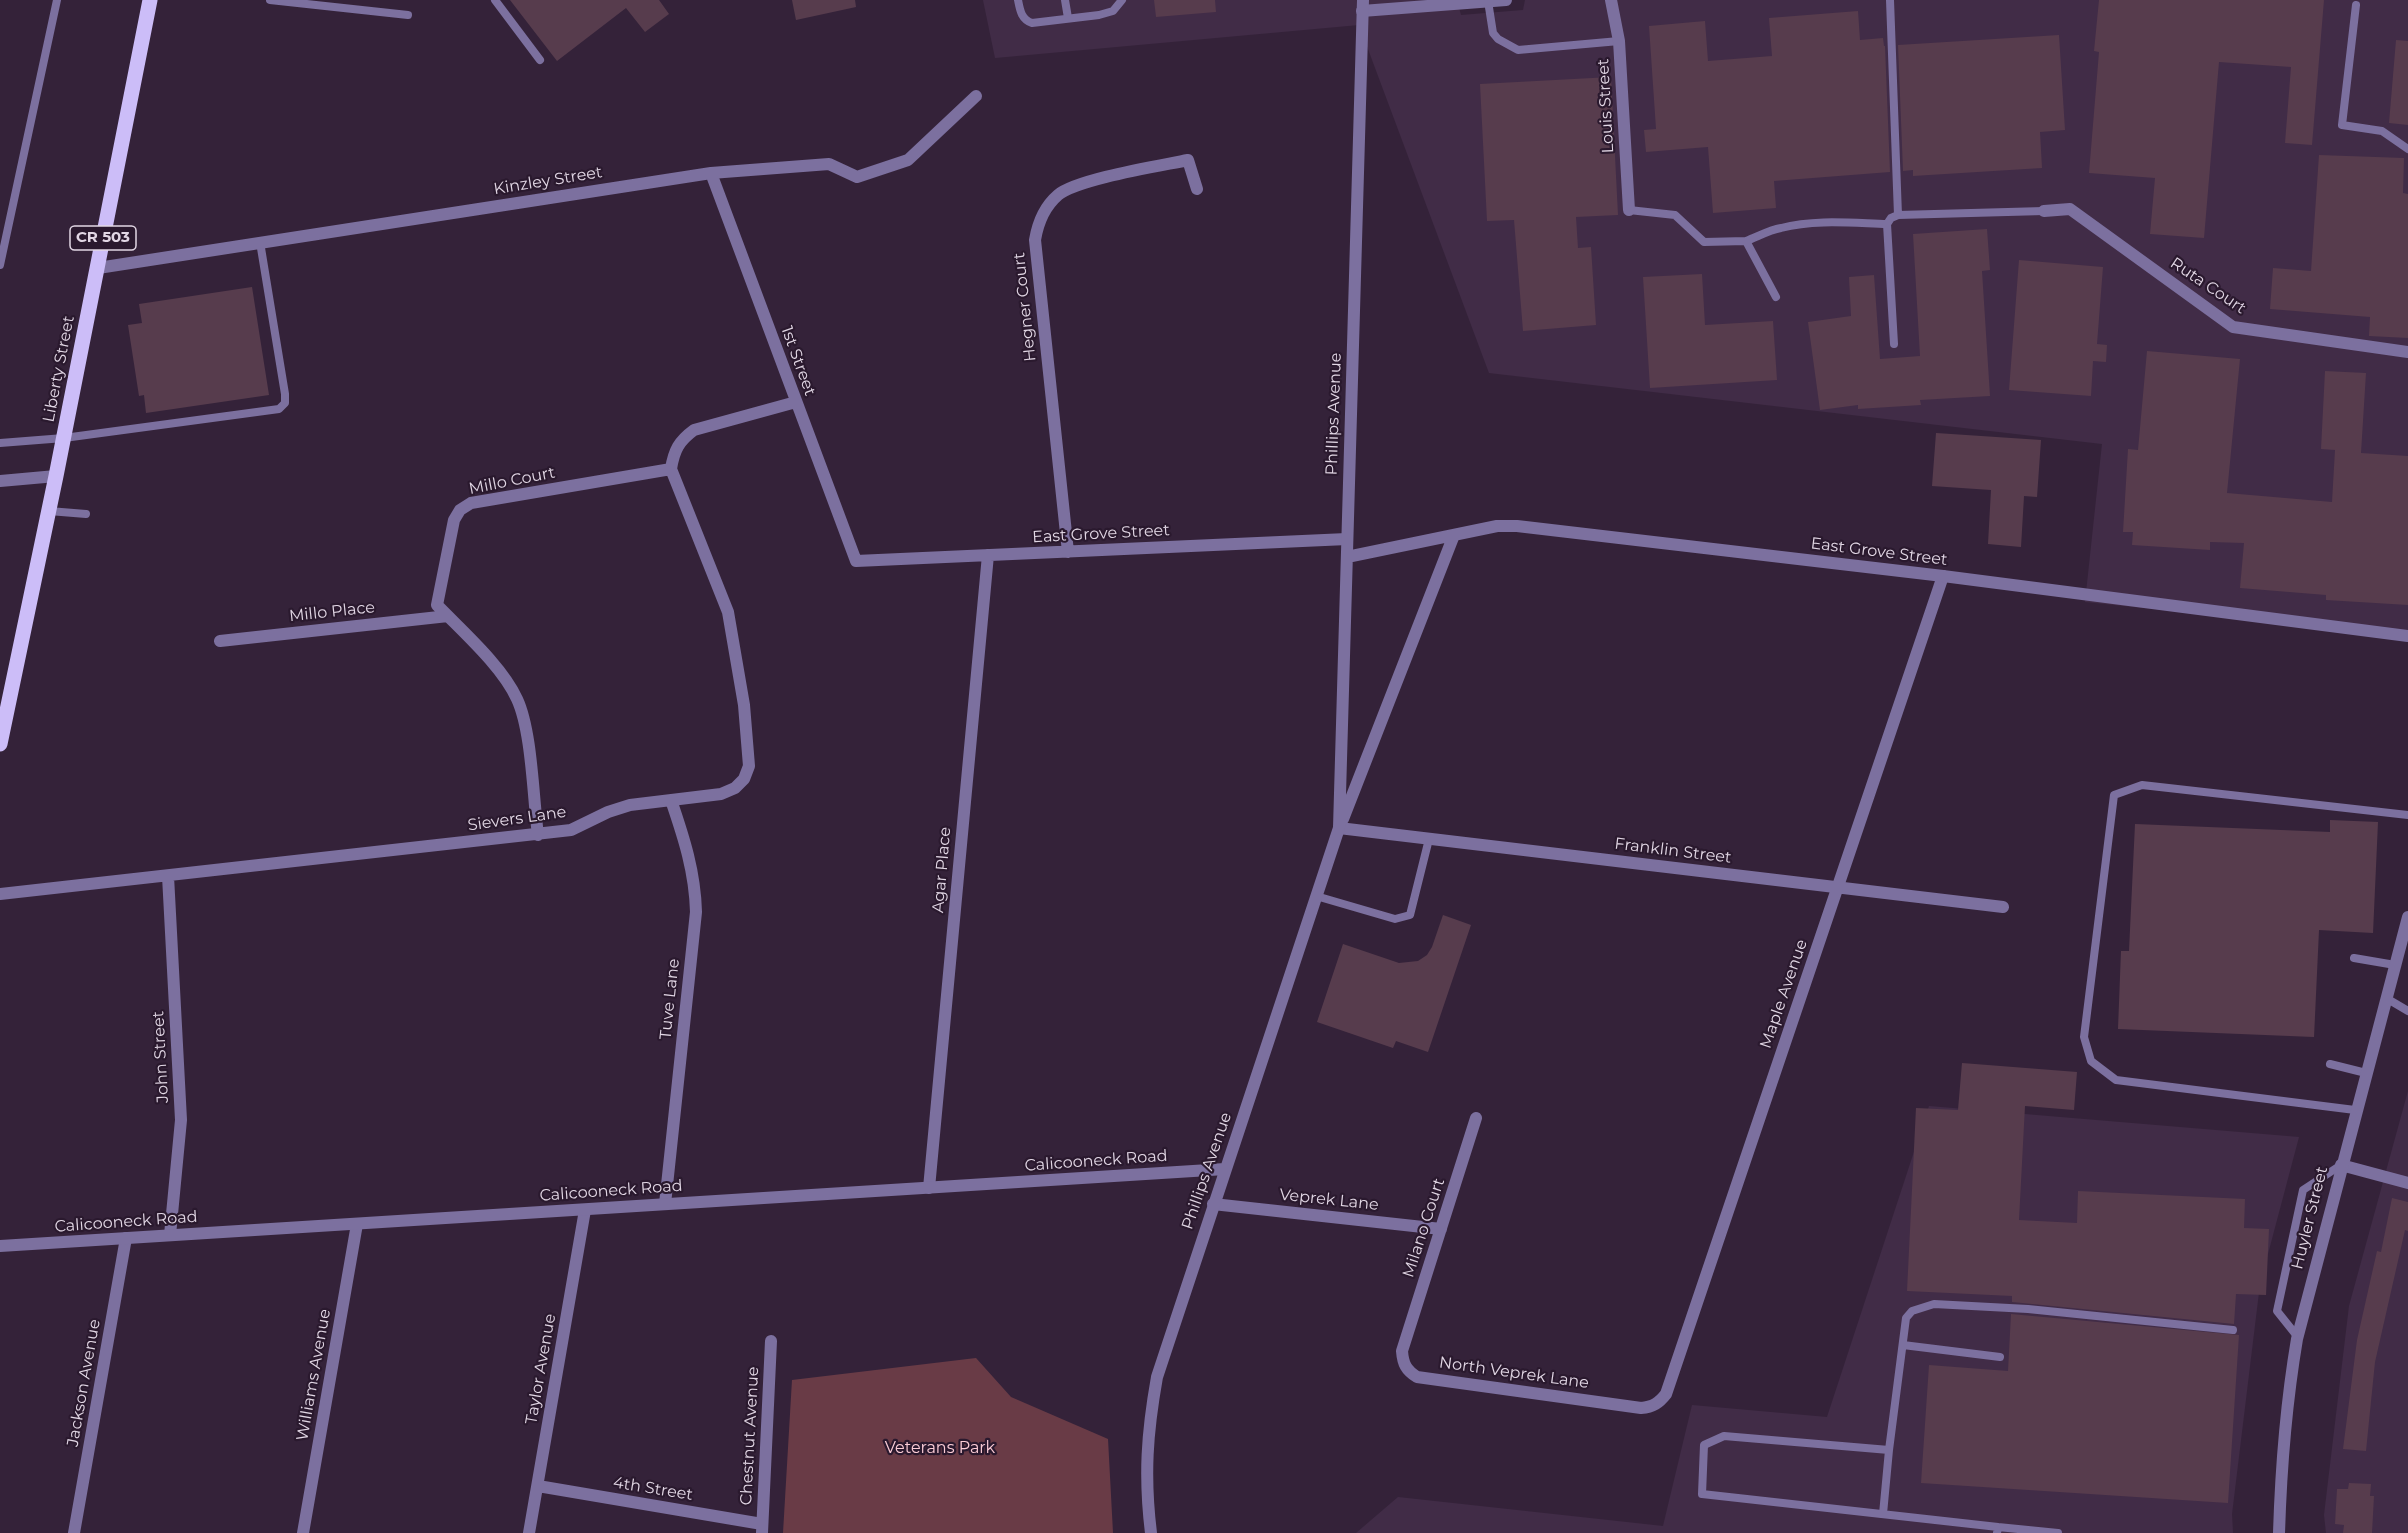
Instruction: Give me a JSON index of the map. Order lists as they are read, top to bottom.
{
  "streets": {
    "main road": ["CR 503", "Liberty Street"],
    "street": [
      "Louis Street",
      "Kinzley Street",
      "Ruta Court",
      "Hegner Court",
      "1st Street",
      "Phillips Avenue",
      "Millo Court",
      "East Grove Street",
      "Millo Place",
      "Sievers Lane",
      "Franklin Street",
      "Agar Place",
      "Maple Avenue",
      "Tuve Lane",
      "John Street",
      "Calicooneck Road",
      "Veprek Lane",
      "Huyler Street",
      "Milano Court",
      "Taylor Avenue",
      "North Veprek Lane",
      "Williams Avenue",
      "Jackson Avenue",
      "Chestnut Avenue",
      "4th Street"
    ]
  },
  "crossings": [
    ["Kinzley Street", "1st Street"],
    ["Kinzley Street", "Liberty Street"],
    ["Hegner Court", "East Grove Street"],
    ["1st Street", "East Grove Street"],
    ["Phillips Avenue", "East Grove Street"],
    ["Phillips Avenue", "Franklin Street"],
    ["Phillips Avenue", "Calicooneck Road"],
    ["Phillips Avenue", "Veprek Lane"],
    ["Millo Court", "Millo Place"],
    ["Millo Court", "Sievers Lane"],
    ["East Grove Street", "Agar Place"],
    ["East Grove Street", "Maple Avenue"],
    ["Sievers Lane", "Tuve Lane"],
    ["Sievers Lane", "John Street"],
    ["Franklin Street", "Maple Avenue"],
    ["Agar Place", "Calicooneck Road"],
    ["Maple Avenue", "North Veprek Lane"],
    ["Tuve Lane", "Calicooneck Road"],
    ["John Street", "Calicooneck Road"],
    ["Calicooneck Road", "Taylor Avenue"],
    ["Calicooneck Road", "Williams Avenue"],
    ["Calicooneck Road", "Jackson Avenue"],
    ["Veprek Lane", "Milano Court"],
    ["Milano Court", "North Veprek Lane"],
    ["Taylor Avenue", "4th Street"],
    ["Chestnut Avenue", "4th Street"]
  ],
  "parks": ["Veterans Park"]
}
